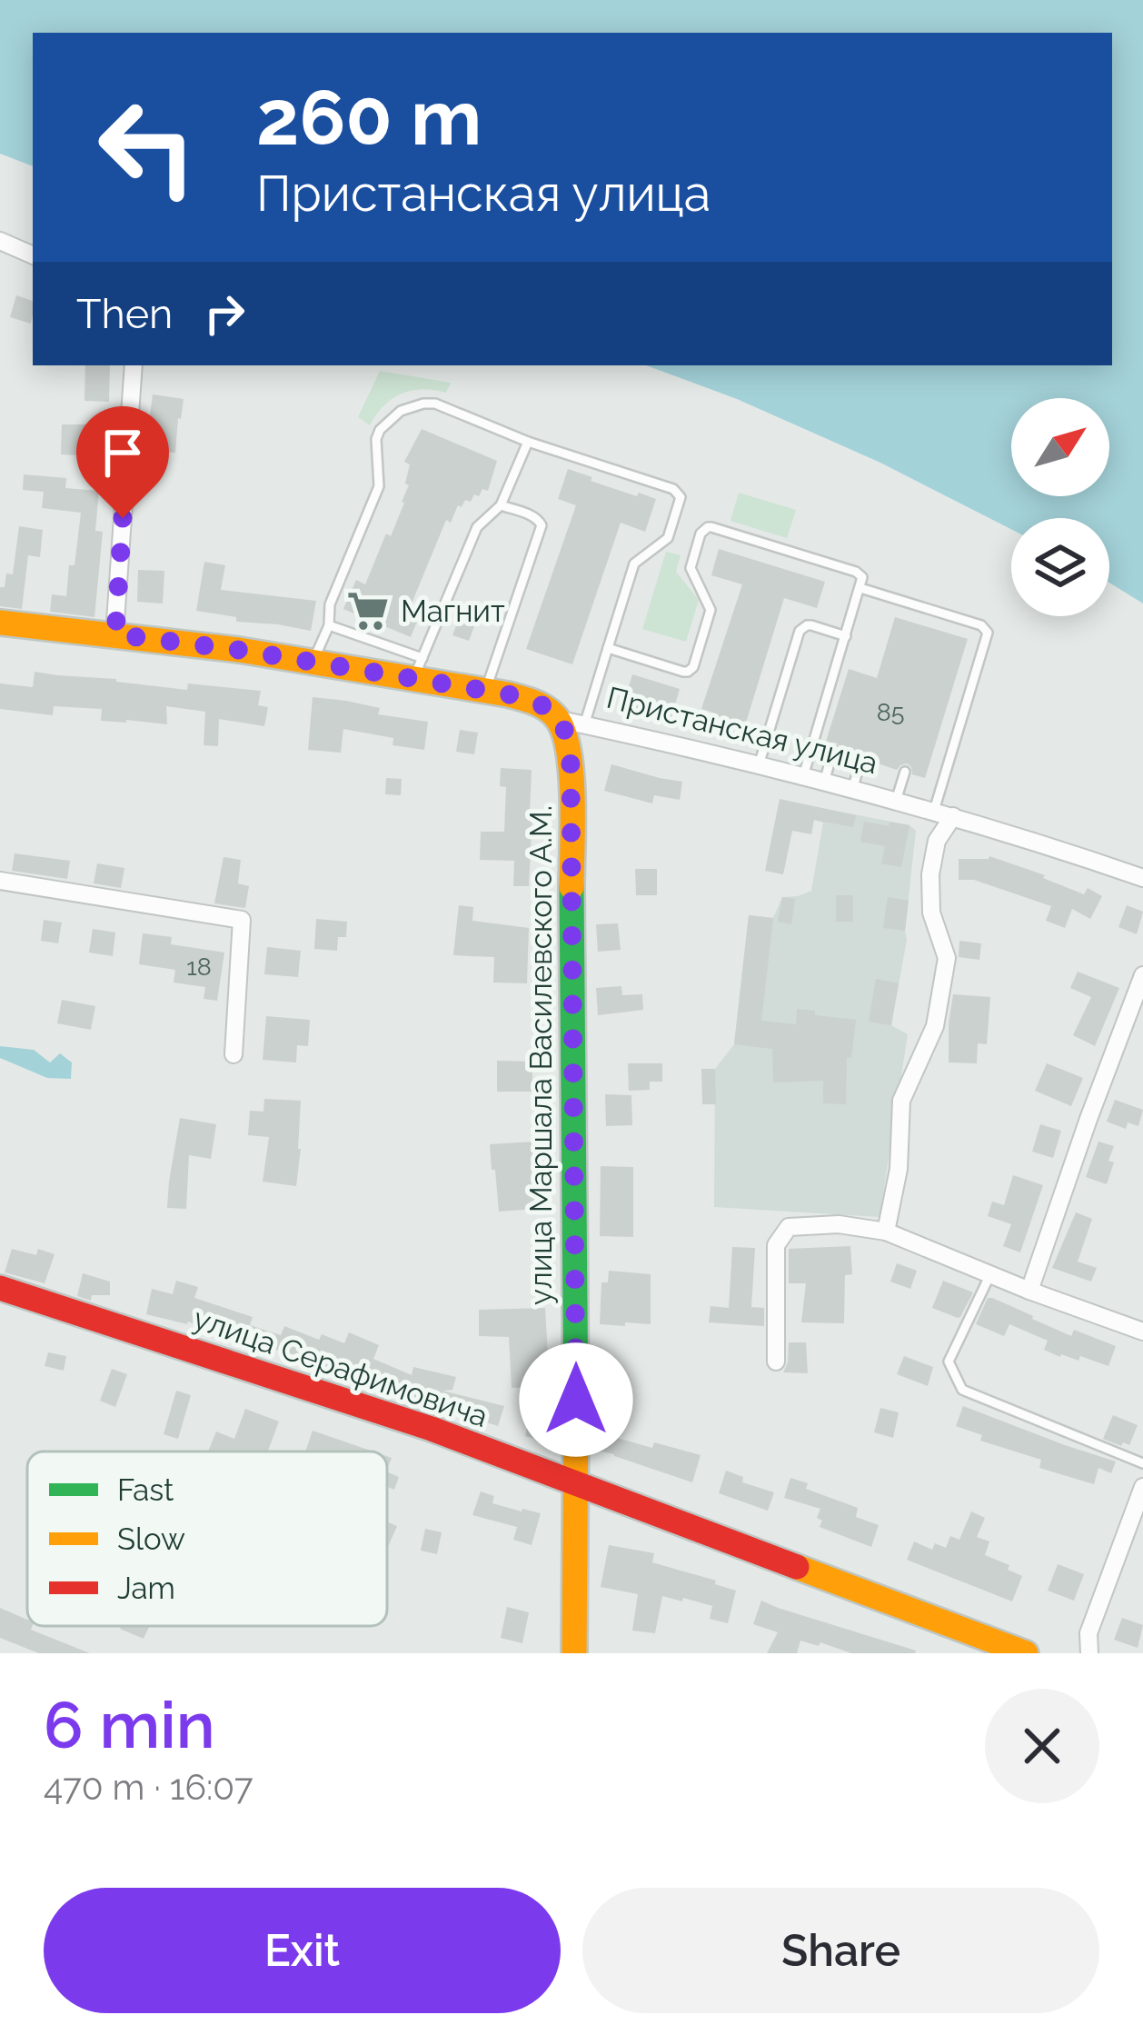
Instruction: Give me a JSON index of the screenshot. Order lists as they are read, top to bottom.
{
  "streets": {
    "street": ["Пристанская улица", "улица Маршала Василевского А.М.", "улица Серафимовича"]
  },
  "crossings": [
    ["Пристанская улица", "улица Маршала Василевского А.М."],
    ["улица Маршала Василевского А.М.", "улица Серафимовича"]
  ],
  "places": {
    "supermarket": ["Магнит"]
  },
  "house_numbers": ["85", "18"],
  "legend": ["Fast", "Slow", "Jam"],
  "north": "top right",
  "page": {
    "turn": ["260 m", "Пристанская улица"],
    "then": "Then",
    "heading": ["6 min", "470 m · 16:07"],
    "buttons": ["Exit", "Share"]
  }
}
